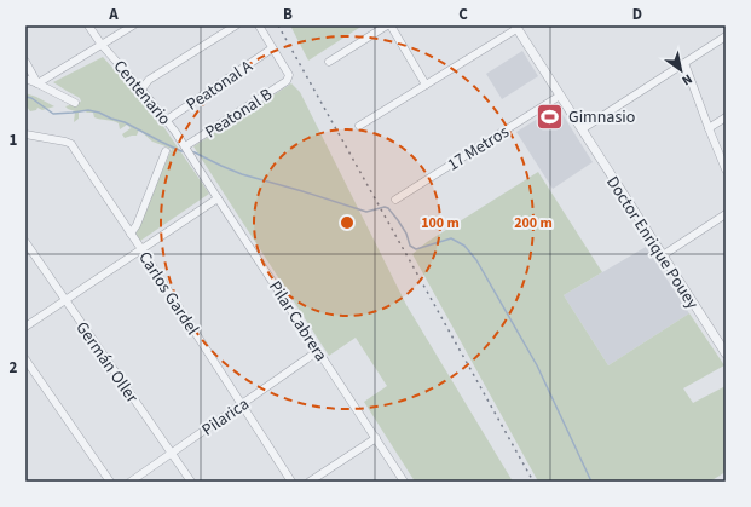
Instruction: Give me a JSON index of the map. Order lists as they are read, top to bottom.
{
  "streets": {
    "street": [
      "Peatonal A",
      "Centenario",
      "Peatonal B",
      "17 Metros",
      "Doctor Enrique Pouey",
      "Carlos Gardel",
      "Pilar Cabrera",
      "Germán Oller",
      "Pilarica"
    ]
  },
  "crossings": [
    ["Peatonal A", "Centenario"],
    ["Peatonal A", "Peatonal B"],
    ["Centenario", "Peatonal B"],
    ["Centenario", "Pilar Cabrera"],
    ["17 Metros", "Doctor Enrique Pouey"],
    ["Carlos Gardel", "Pilarica"],
    ["Pilar Cabrera", "Pilarica"],
    ["Germán Oller", "Pilarica"]
  ],
  "places": {
    "sports": ["Gimnasio"]
  },
  "north": "bottom right",
  "grid": {
    "columns": [
      "A",
      "B",
      "C",
      "D"
    ],
    "rows": ["1", "2"]
  },
  "rings": ["100 m", "200 m"]
}
